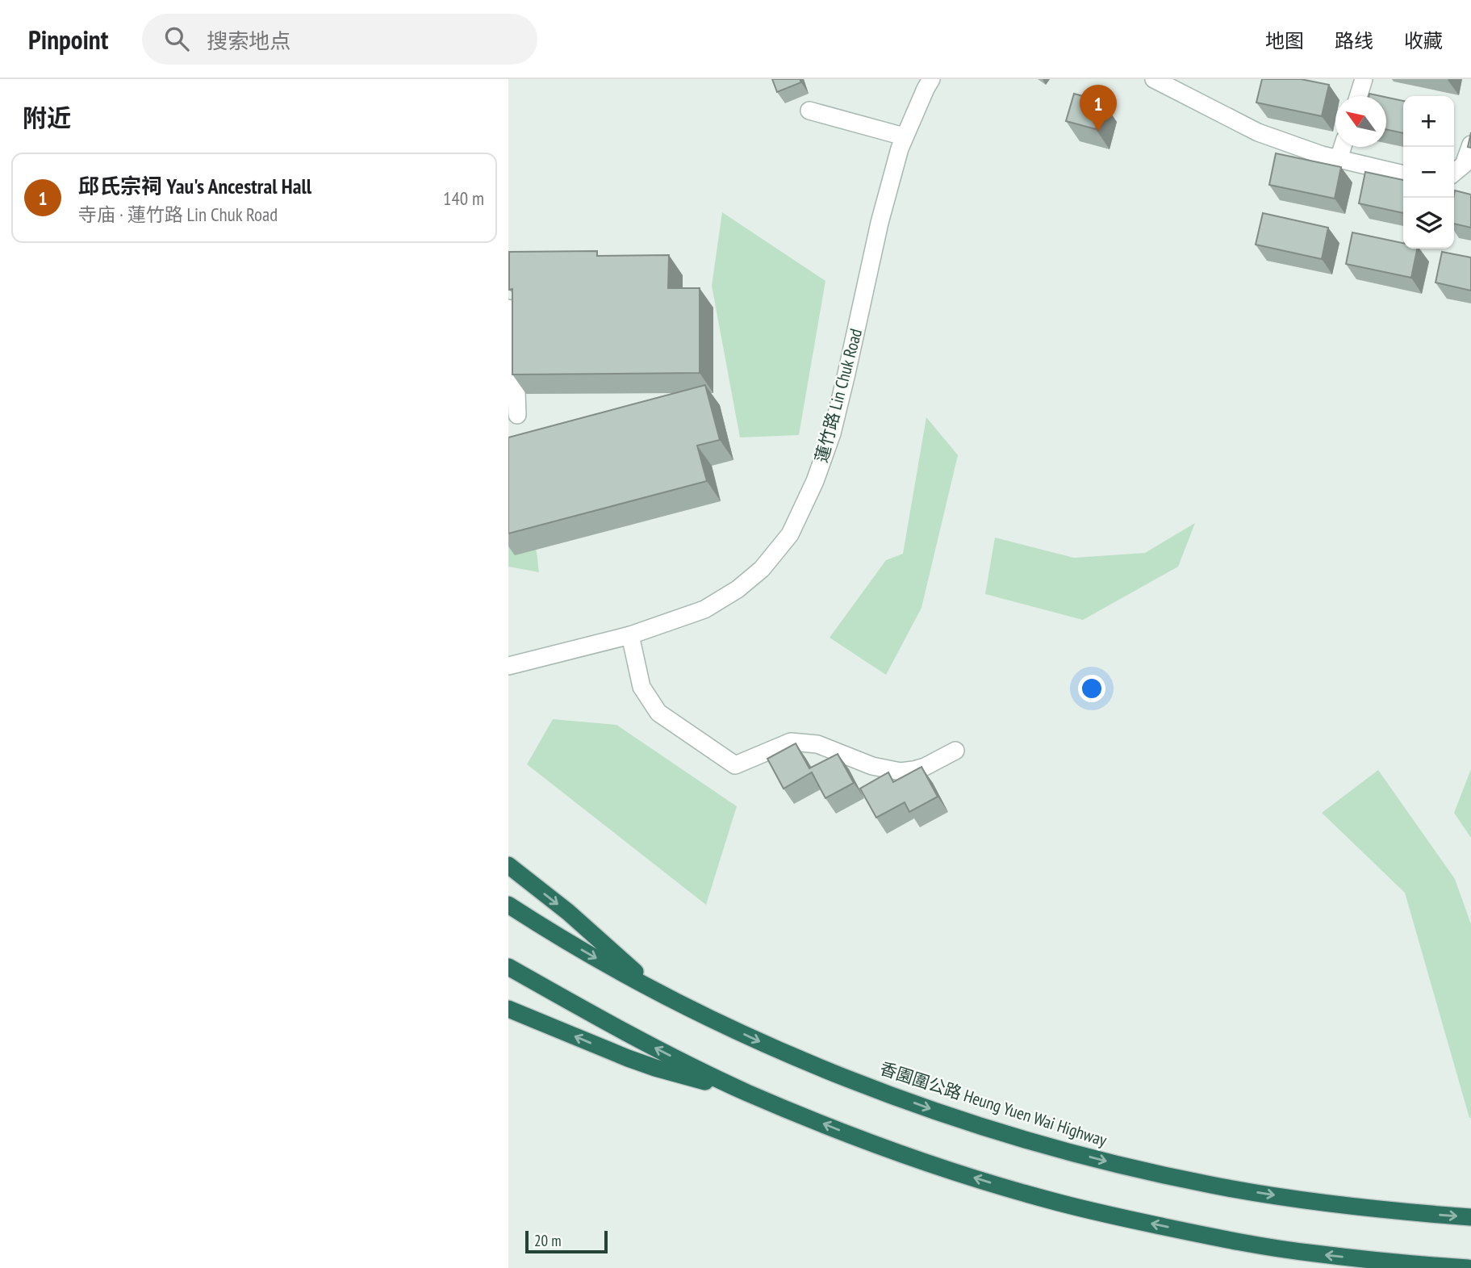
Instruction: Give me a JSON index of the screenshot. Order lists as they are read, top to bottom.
{
  "streets": {
    "highway": ["香園圍公路 Heung Yuen Wai Highway"],
    "street": ["蓮竹路 Lin Chuk Road"]
  },
  "scale_bar": "20 m",
  "north": "top left",
  "page": {
    "header": "Pinpoint",
    "search": "搜索地点",
    "nav": ["地图", "路线", "收藏"],
    "heading": "附近",
    "pins": "1",
    "map_buttons": ["+", "−"],
    "list": [
      {
        "mark": "1",
        "name": "邱氏宗祠 Yau's Ancestral Hall",
        "note": "寺庙 · 蓮竹路 Lin Chuk Road",
        "value": "140 m"
      }
    ],
    "scale": "20 m"
  }
}
